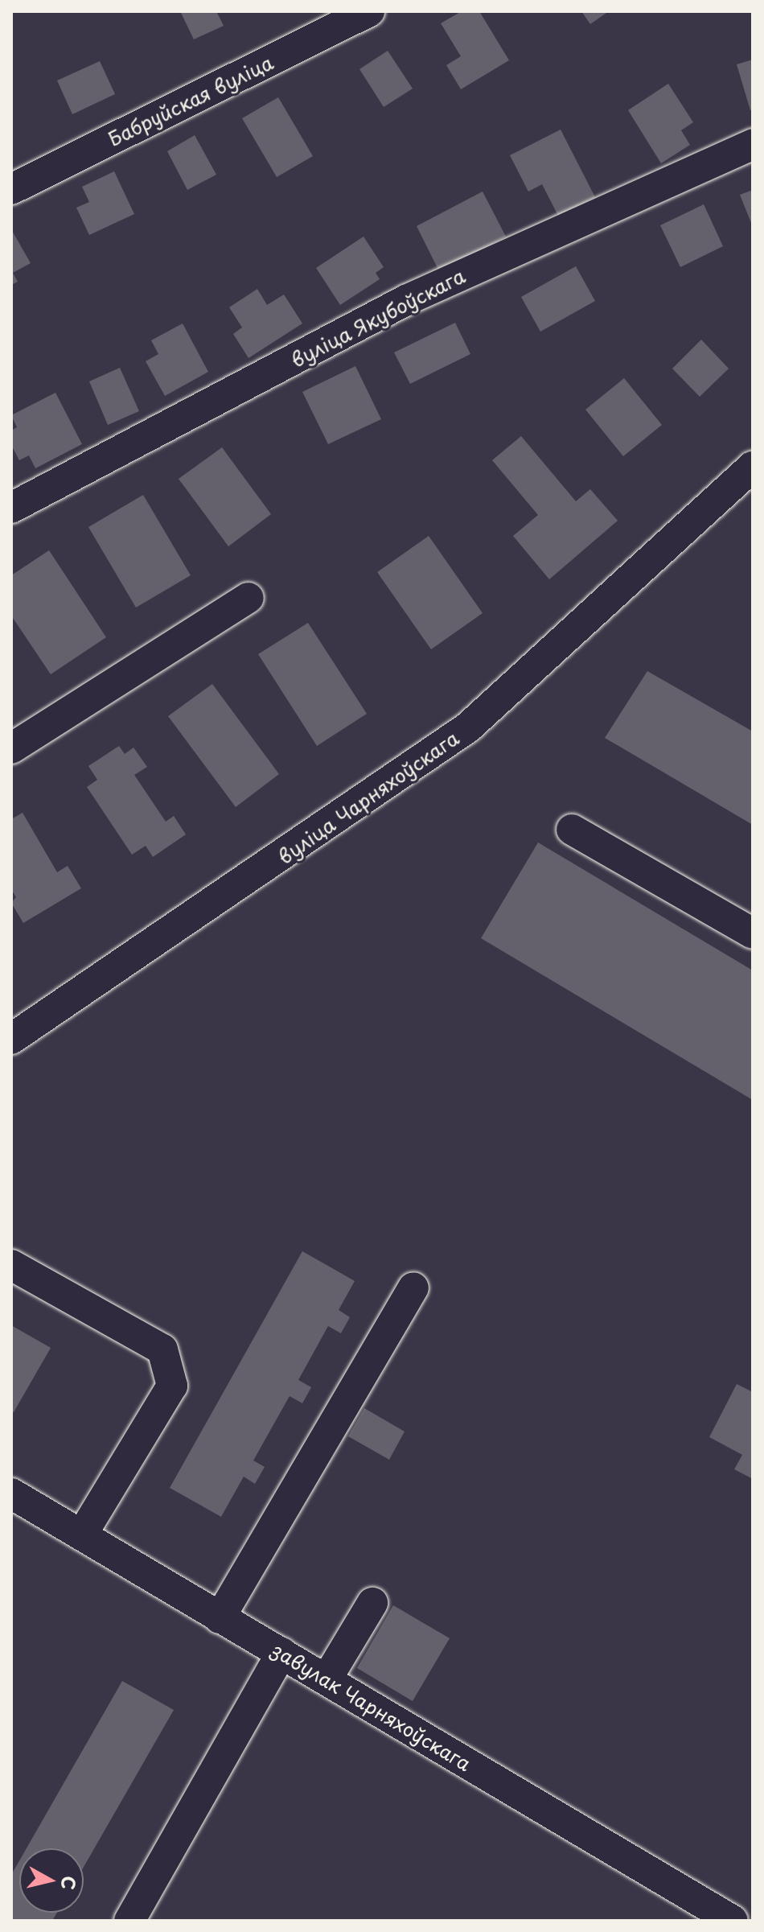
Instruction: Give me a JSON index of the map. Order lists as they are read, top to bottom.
{
  "streets": {
    "street": [
      "Бабруйская вуліца",
      "вуліца Якубоўскага",
      "вуліца Чарняхоўскага",
      "завулак Чарняхоўскага"
    ]
  },
  "north": "right"
}
